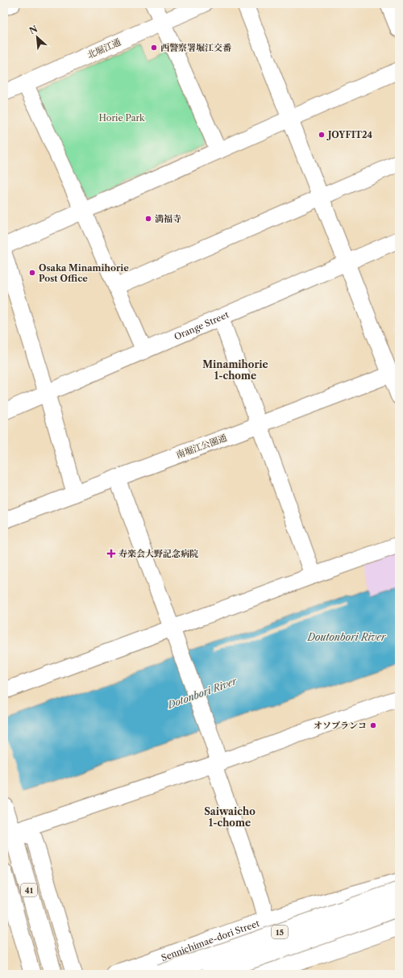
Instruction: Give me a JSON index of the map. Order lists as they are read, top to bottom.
{
  "streets": {
    "main road": ["41", "15", "Sennichimae-dori Street"],
    "street": ["北堀江通", "Orange Street", "南堀江公園通"]
  },
  "districts": ["Minamihorie 1-chome", "Saiwaicho 1-chome"],
  "water": ["Doutonbori River", "Dotonbori River"],
  "parks": ["Horie Park"],
  "places": {
    "other": [
      "西警察署堀江交番",
      "JOYFIT24",
      "満福寺",
      "Osaka Minamihorie Post Office",
      "オソブランコ"
    ],
    "health": ["寿楽会大野記念病院"]
  },
  "north": "top left"
}
